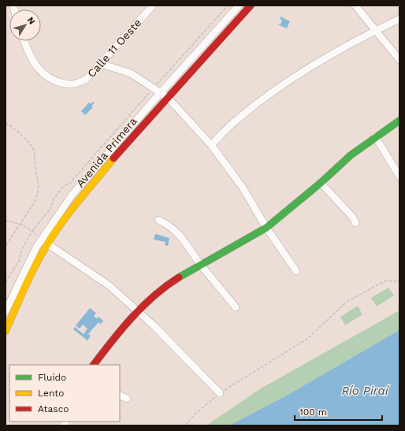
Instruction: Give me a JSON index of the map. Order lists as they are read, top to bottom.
{
  "streets": {
    "street": ["Calle 11 Oeste", "Avenida Primera"]
  },
  "water": ["Río Piraí"],
  "legend": ["Fluido", "Lento", "Atasco"],
  "scale_bar": "100 m",
  "north": "top right"
}
